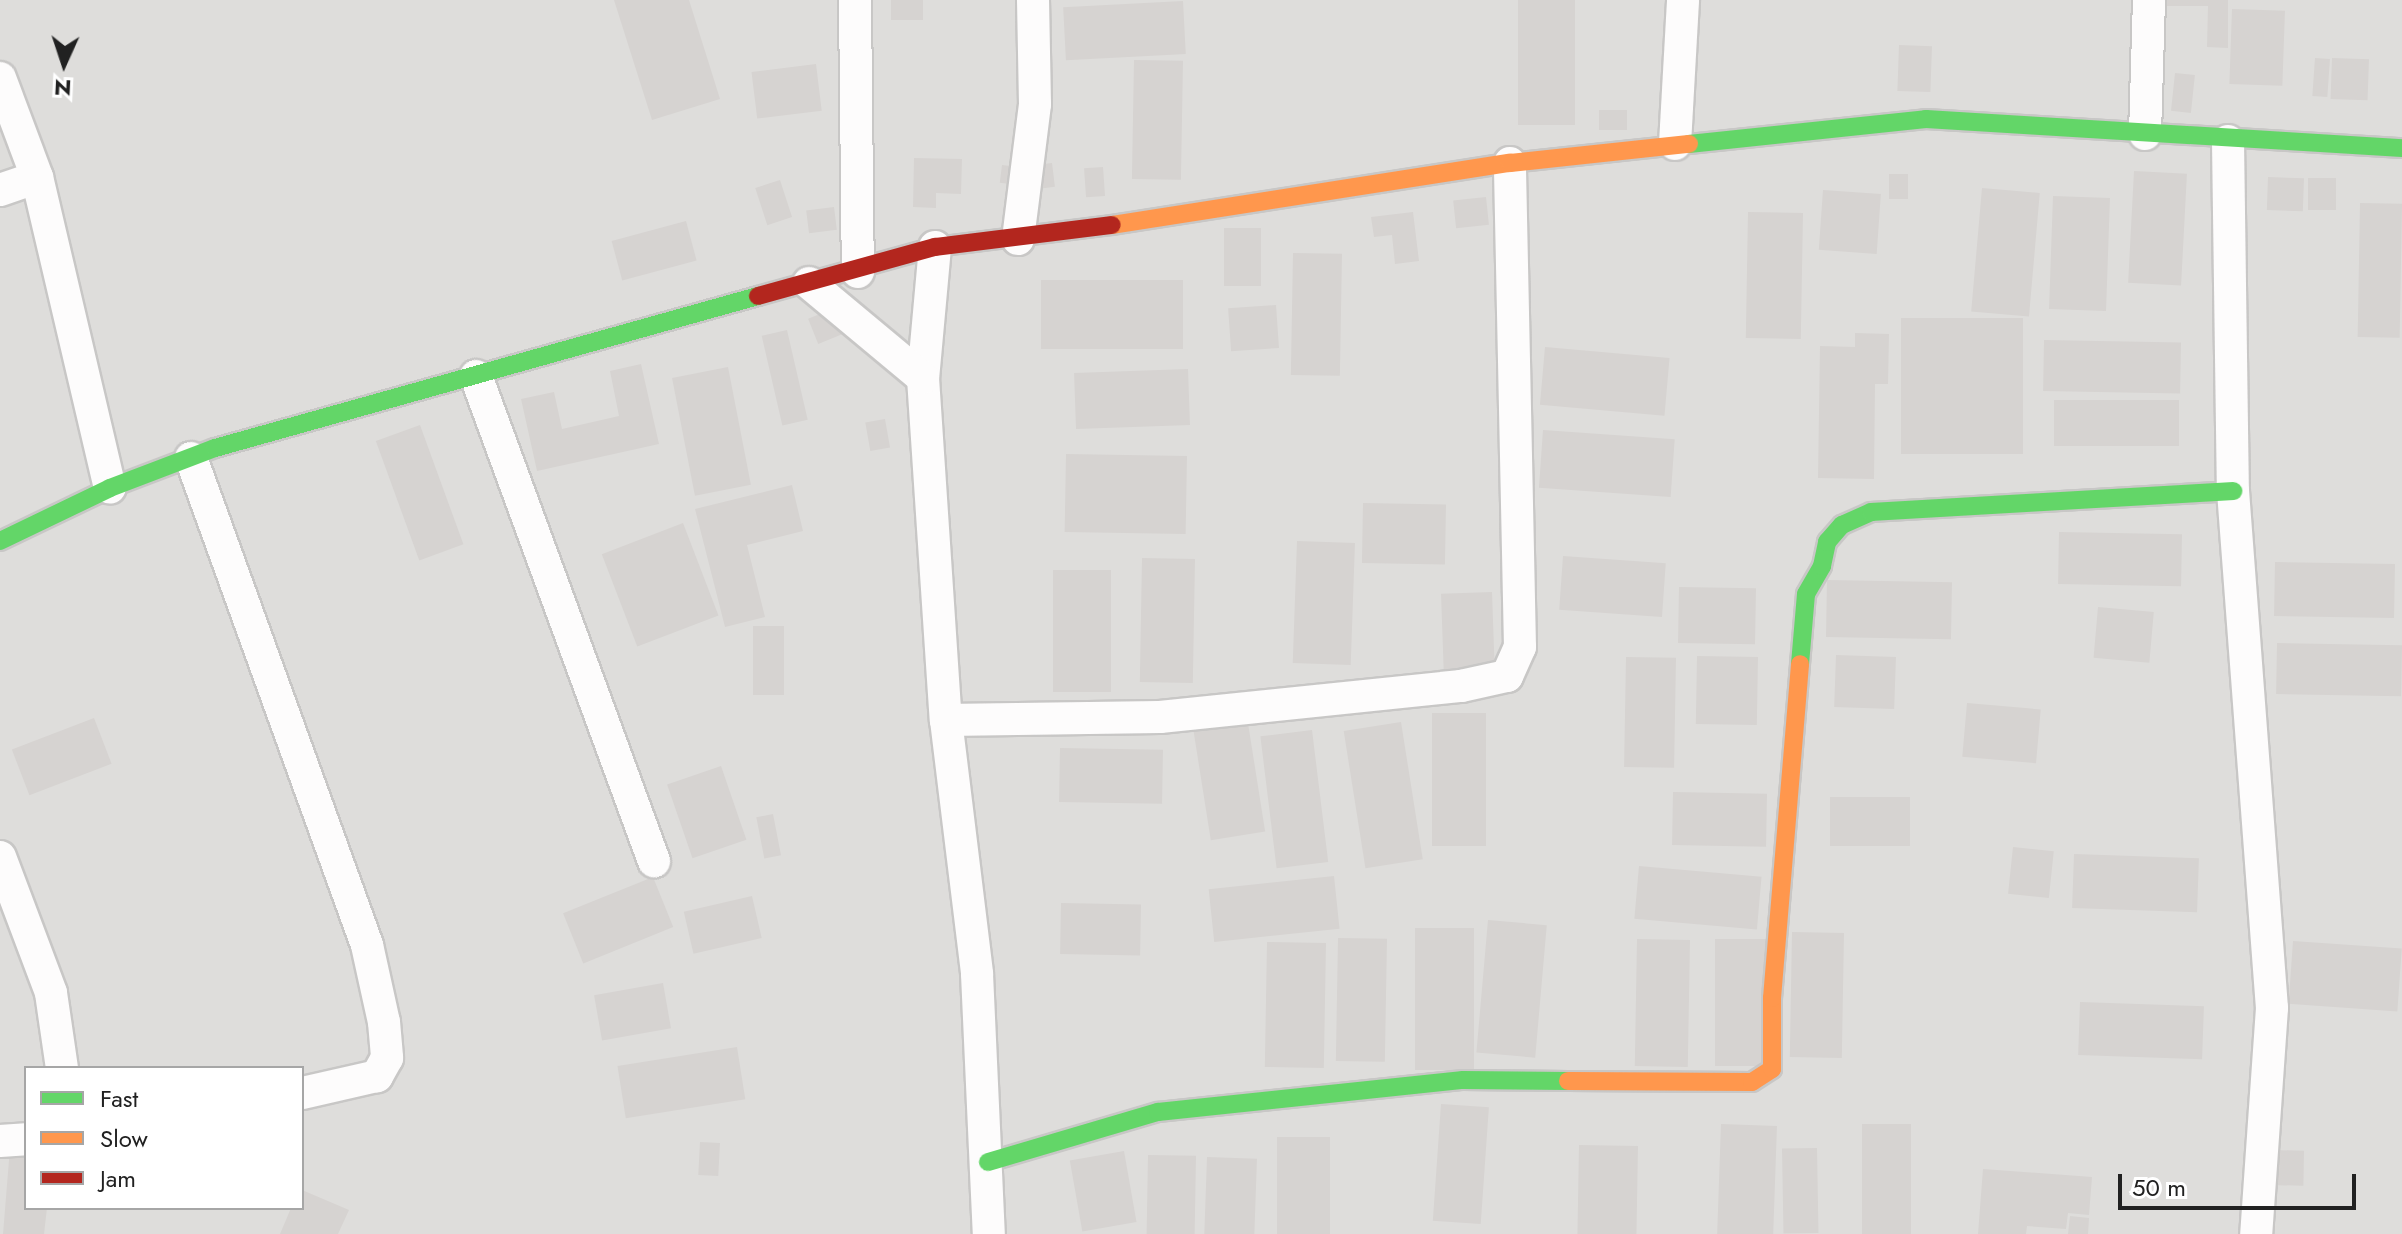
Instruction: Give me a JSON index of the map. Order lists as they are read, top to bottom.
{
  "legend": ["Fast", "Slow", "Jam"],
  "scale_bar": "50 m",
  "north": "bottom"
}
